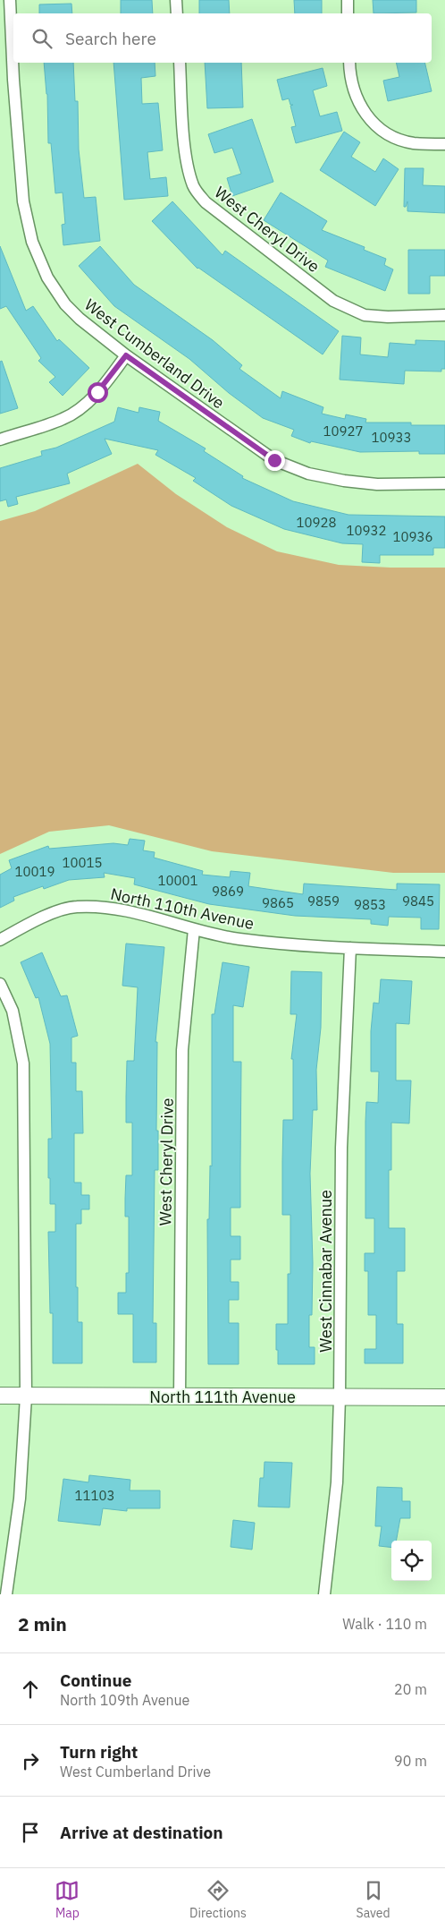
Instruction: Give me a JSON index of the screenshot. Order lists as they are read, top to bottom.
{
  "streets": {
    "street": [
      "West Cheryl Drive",
      "West Cumberland Drive",
      "North 110th Avenue",
      "West Cinnabar Avenue",
      "North 111th Avenue"
    ]
  },
  "crossings": [
    ["West Cheryl Drive", "North 110th Avenue"],
    ["West Cheryl Drive", "North 111th Avenue"],
    ["North 110th Avenue", "West Cinnabar Avenue"],
    ["West Cinnabar Avenue", "North 111th Avenue"]
  ],
  "house_numbers": [
    "10927",
    "10933",
    "10928",
    "10932",
    "10936",
    "10015",
    "10019",
    "10001",
    "9869",
    "9859",
    "9845",
    "9865",
    "9853",
    "11103"
  ],
  "page": {
    "search": "Search here",
    "heading": ["2 min", "Walk · 110 m"],
    "list": [
      ["Continue", "North 109th Avenue", "20 m"],
      ["Turn right", "West Cumberland Drive", "90 m"],
      "Arrive at destination"
    ],
    "nav": ["Map", "Directions", "Saved"]
  }
}
